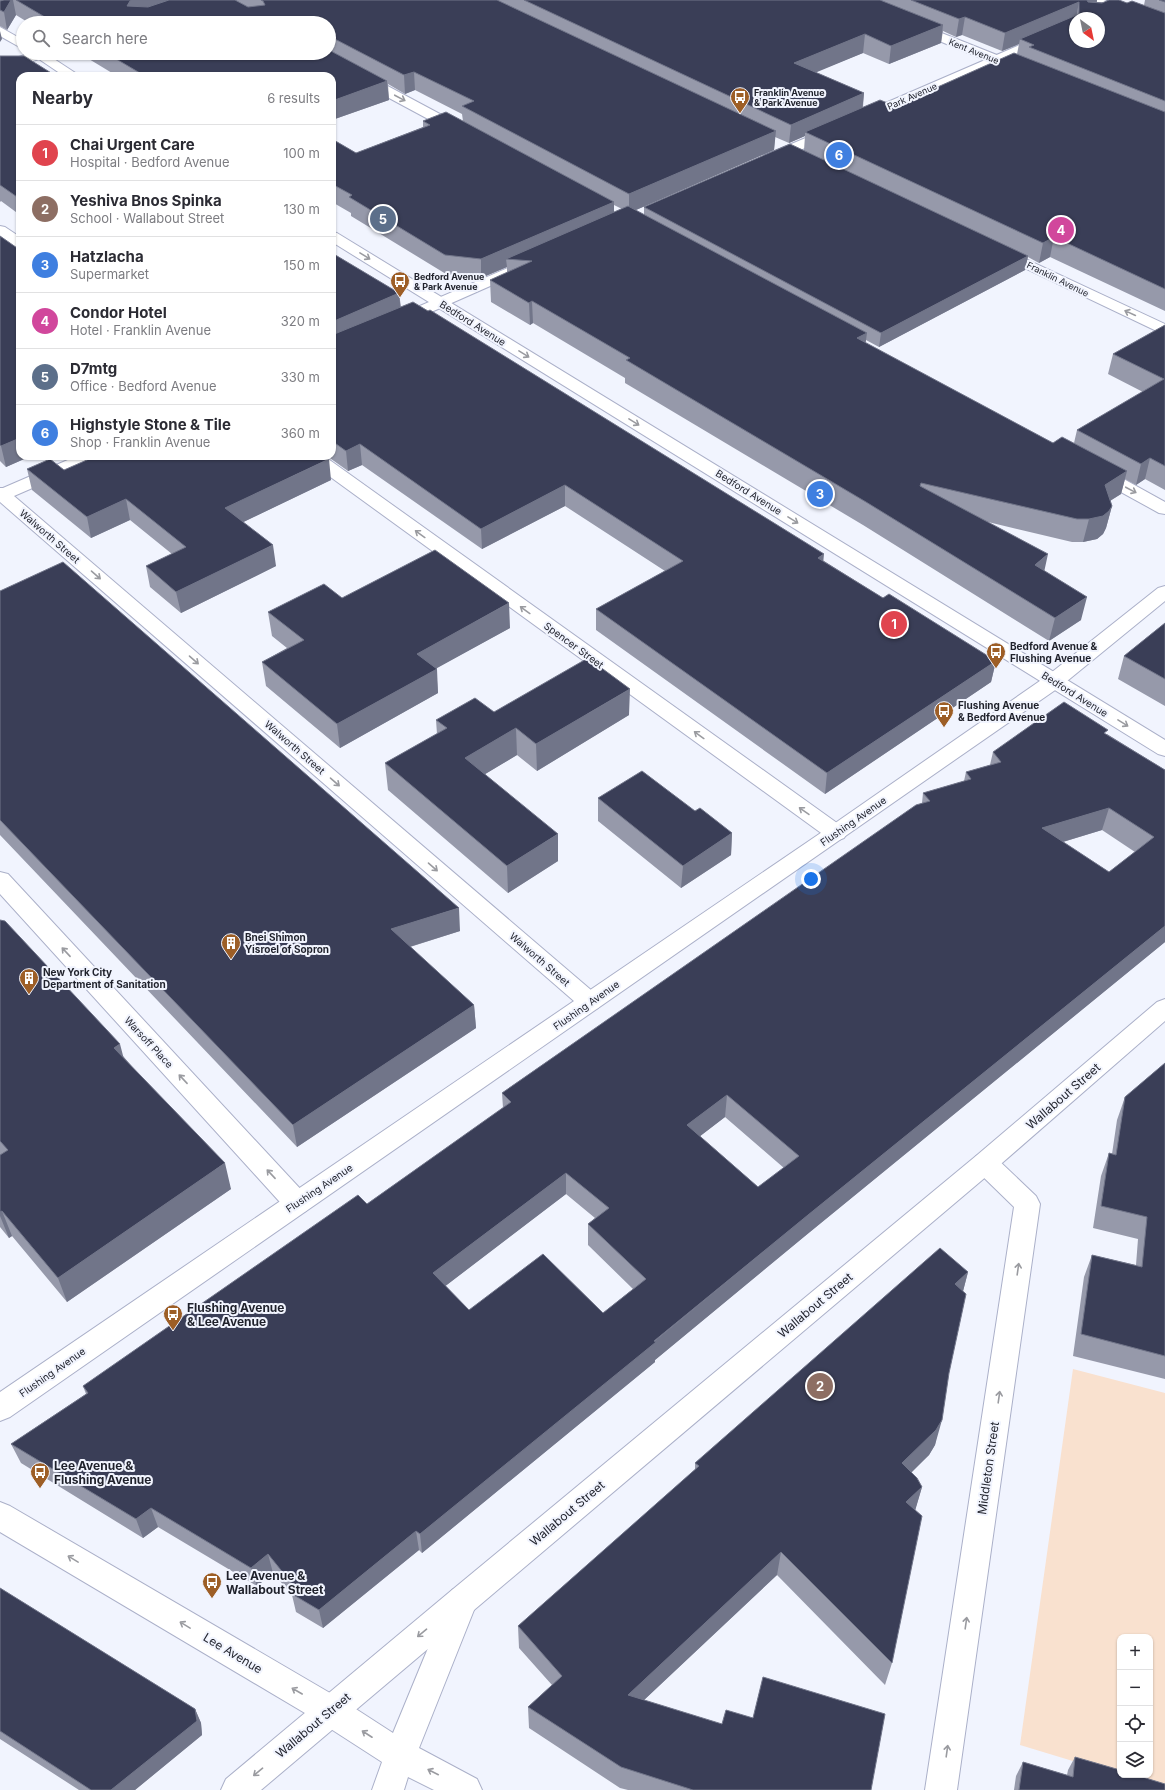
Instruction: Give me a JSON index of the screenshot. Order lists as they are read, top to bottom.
{
  "streets": {
    "street": [
      "Kent Avenue",
      "Park Avenue",
      "Franklin Avenue",
      "Bedford Avenue",
      "Walworth Street",
      "Spencer Street",
      "Flushing Avenue",
      "Warsoff Place",
      "Wallabout Street",
      "Middleton Street",
      "Lee Avenue"
    ]
  },
  "crossings": [
    ["Kent Avenue", "Park Avenue"],
    ["Bedford Avenue", "Flushing Avenue"],
    ["Walworth Street", "Flushing Avenue"],
    ["Spencer Street", "Flushing Avenue"],
    ["Flushing Avenue", "Warsoff Place"],
    ["Wallabout Street", "Middleton Street"],
    ["Wallabout Street", "Lee Avenue"]
  ],
  "one_way": [
    "Franklin Avenue",
    "Bedford Avenue",
    "Walworth Street",
    "Spencer Street",
    "Warsoff Place",
    "Middleton Street",
    "Lee Avenue"
  ],
  "places": {
    "bus stop": [
      "Franklin Avenue & Park Avenue",
      "Bedford Avenue & Park Avenue",
      "Bedford Avenue & Flushing Avenue",
      "Flushing Avenue & Bedford Avenue",
      "Flushing Avenue & Lee Avenue",
      "Lee Avenue & Flushing Avenue",
      "Lee Avenue & Wallabout Street"
    ],
    "building": ["Bnei Shimon Yisroel of Sopron", "New York City Department of Sanitation"]
  },
  "north": "bottom right",
  "page": {
    "search": "Search here",
    "heading": ["Nearby", "6 results"],
    "list": [
      {
        "mark": "1",
        "name": "Chai Urgent Care",
        "note": "Hospital · Bedford Avenue",
        "value": "100 m"
      },
      {
        "mark": "2",
        "name": "Yeshiva Bnos Spinka",
        "note": "School · Wallabout Street",
        "value": "130 m"
      },
      {
        "mark": "3",
        "name": "Hatzlacha",
        "note": "Supermarket",
        "value": "150 m"
      },
      {
        "mark": "4",
        "name": "Condor Hotel",
        "note": "Hotel · Franklin Avenue",
        "value": "320 m"
      },
      {
        "mark": "5",
        "name": "D7mtg",
        "note": "Office · Bedford Avenue",
        "value": "330 m"
      },
      {
        "mark": "6",
        "name": "Highstyle Stone & Tile",
        "note": "Shop · Franklin Avenue",
        "value": "360 m"
      }
    ],
    "pins": [
      "6",
      "5",
      "4",
      "3",
      "1",
      "2"
    ],
    "map_buttons": ["+", "−"]
  }
}
